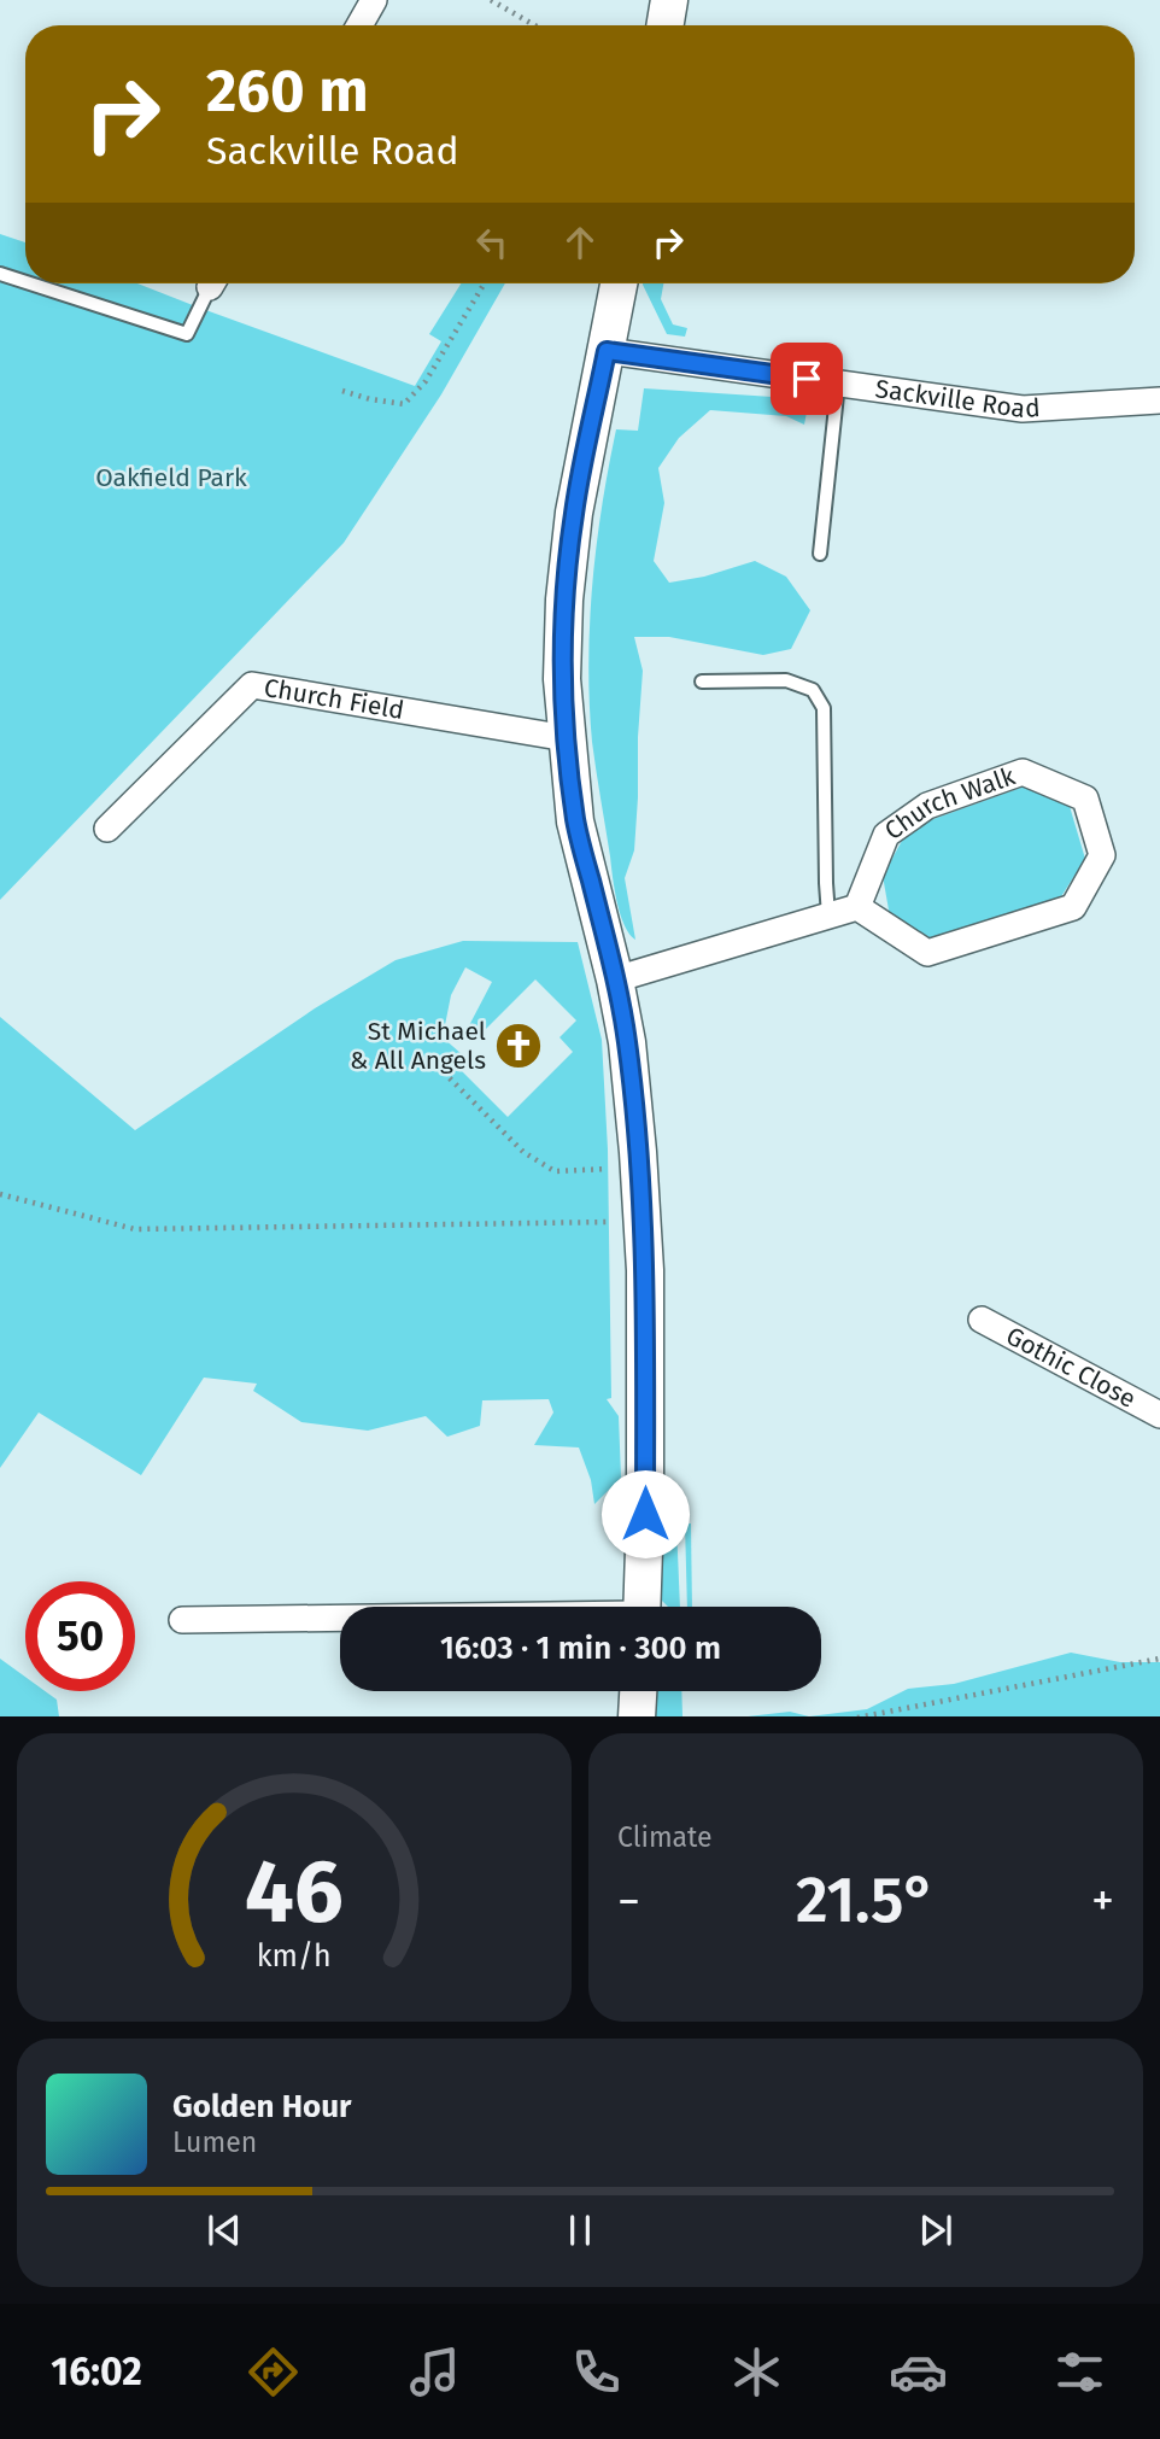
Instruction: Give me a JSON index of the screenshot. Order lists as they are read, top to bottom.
{
  "streets": {
    "street": [
      "Sackville Road",
      "Church Field",
      "Church Walk",
      "Gothic Close"
    ]
  },
  "parks": ["Oakfield Park"],
  "places": {
    "church": ["St Michael & All Angels"]
  },
  "page": {
    "turn": ["260 m", "Sackville Road"],
    "limit": "50",
    "trip": "16:03 · 1 min · 300 m",
    "tile": "Climate",
    "heat": ["−", "21.5°", "+"],
    "song": ["Golden Hour", "Lumen"],
    "tabs": "16:02",
    "gauge": ["46", "km/h"]
  }
}
